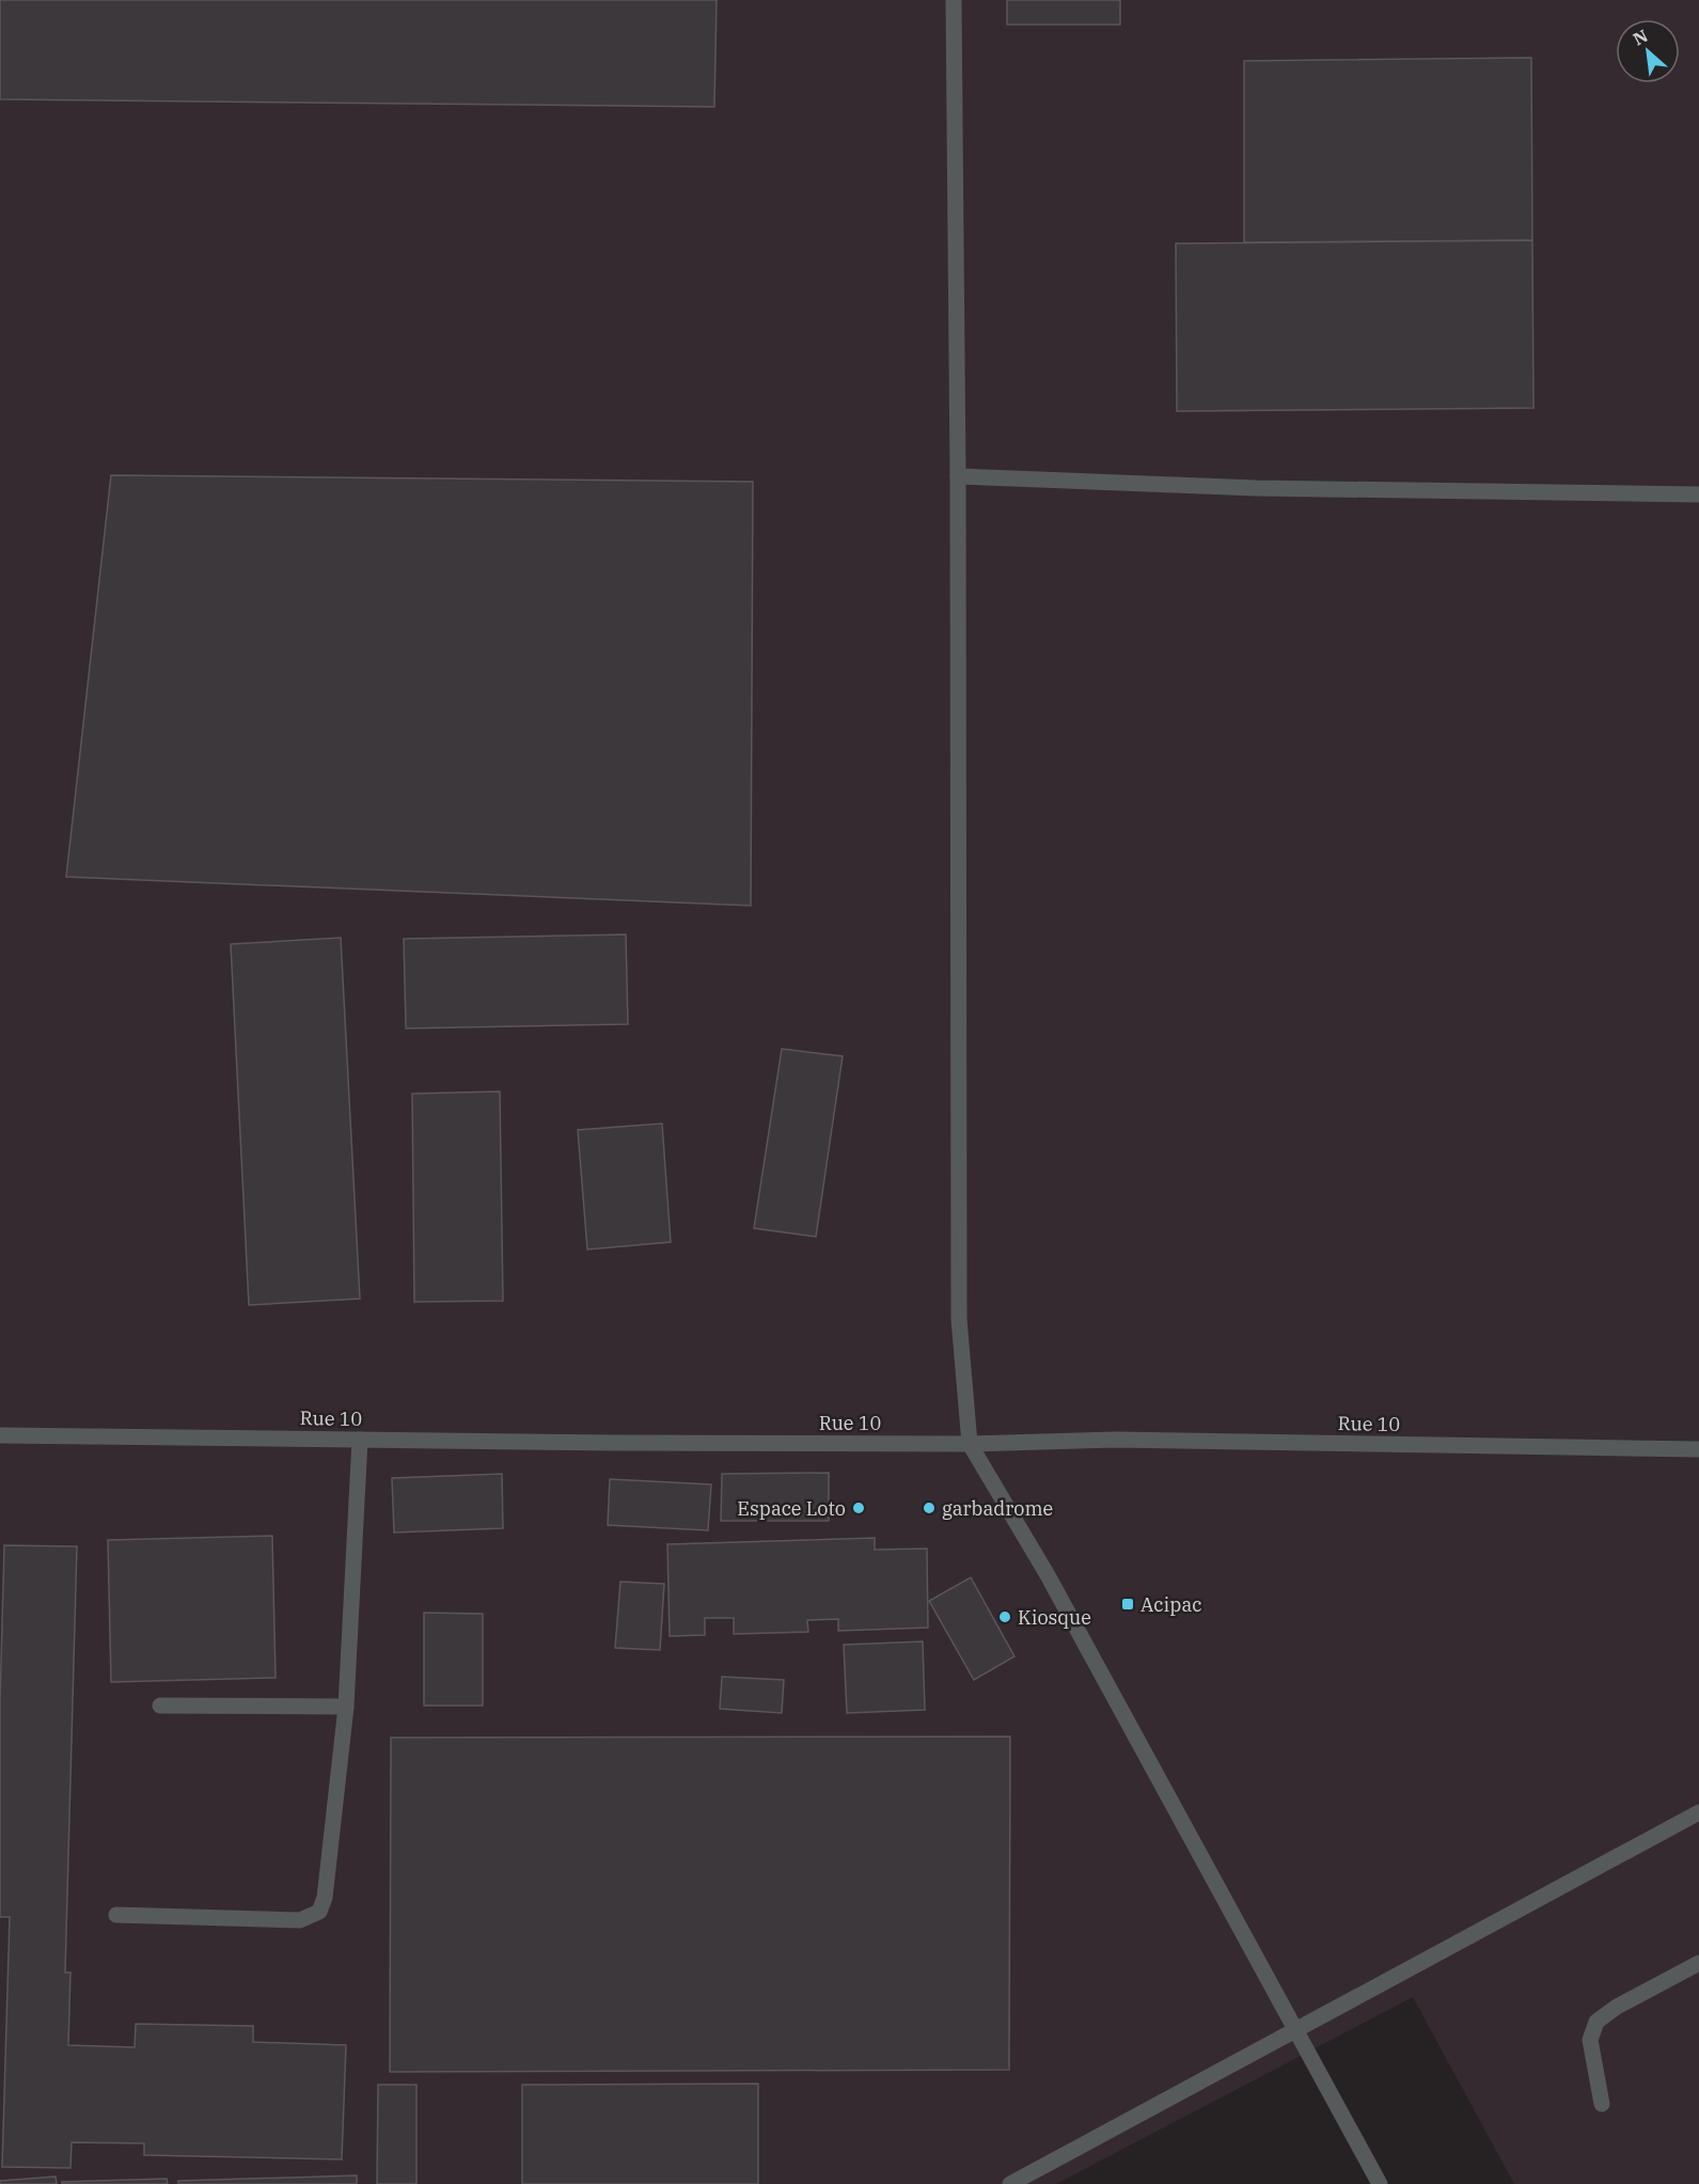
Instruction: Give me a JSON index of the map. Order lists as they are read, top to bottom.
{
  "streets": {
    "street": ["Rue 10"]
  },
  "places": {
    "other": ["Espace Loto", "garbadrome", "Kiosque"],
    "transit": ["Acipac"]
  },
  "north": "top left"
}
